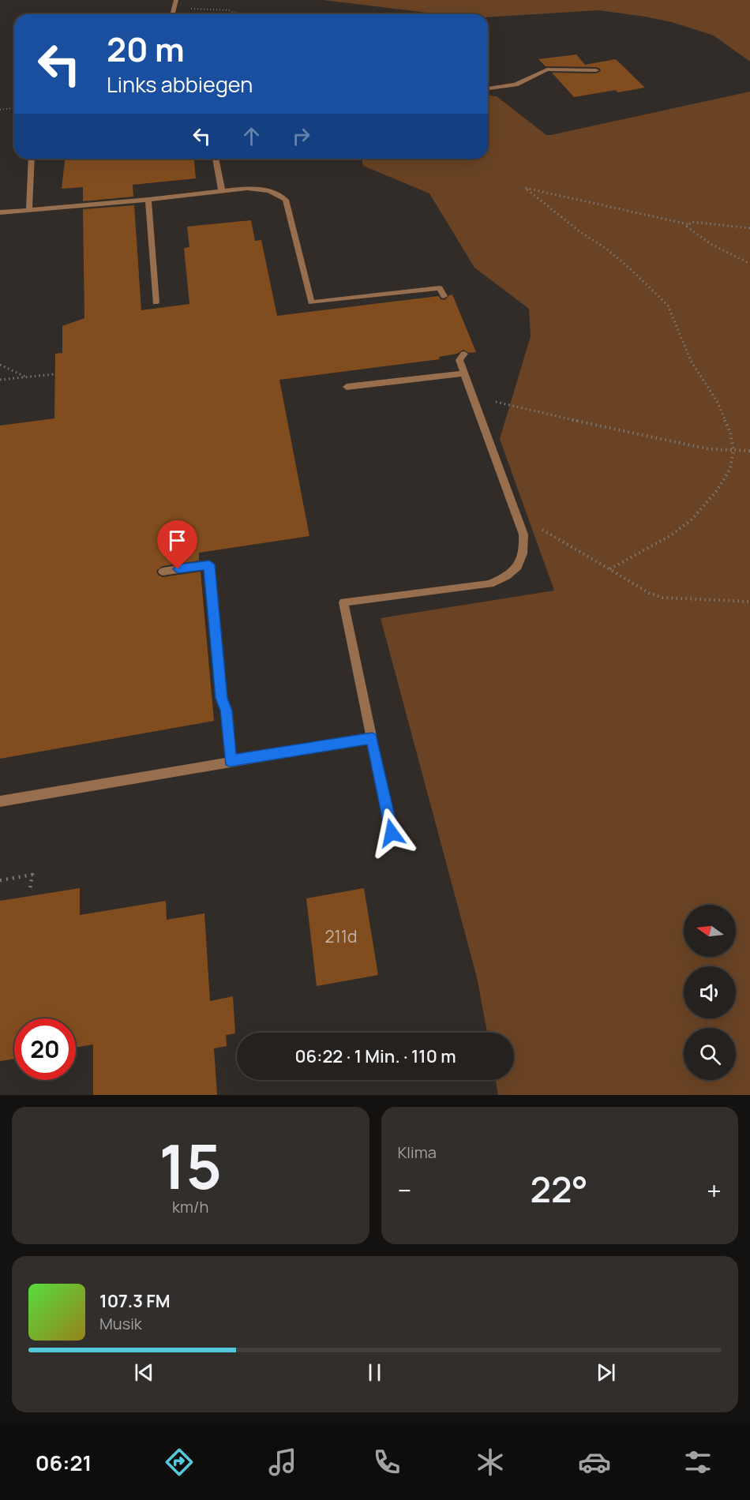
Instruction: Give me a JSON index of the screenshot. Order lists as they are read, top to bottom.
{
  "house_numbers": ["211d"],
  "north": "left",
  "page": {
    "turn": ["20 m", "Links abbiegen"],
    "limit": "20",
    "trip": "06:22 · 1 Min. · 110 m",
    "tile": [
      ["15", "km/h"],
      "Klima"
    ],
    "heat": ["−", "22°", "+"],
    "song": ["107.3 FM", "Musik"],
    "tabs": "06:21"
  }
}
